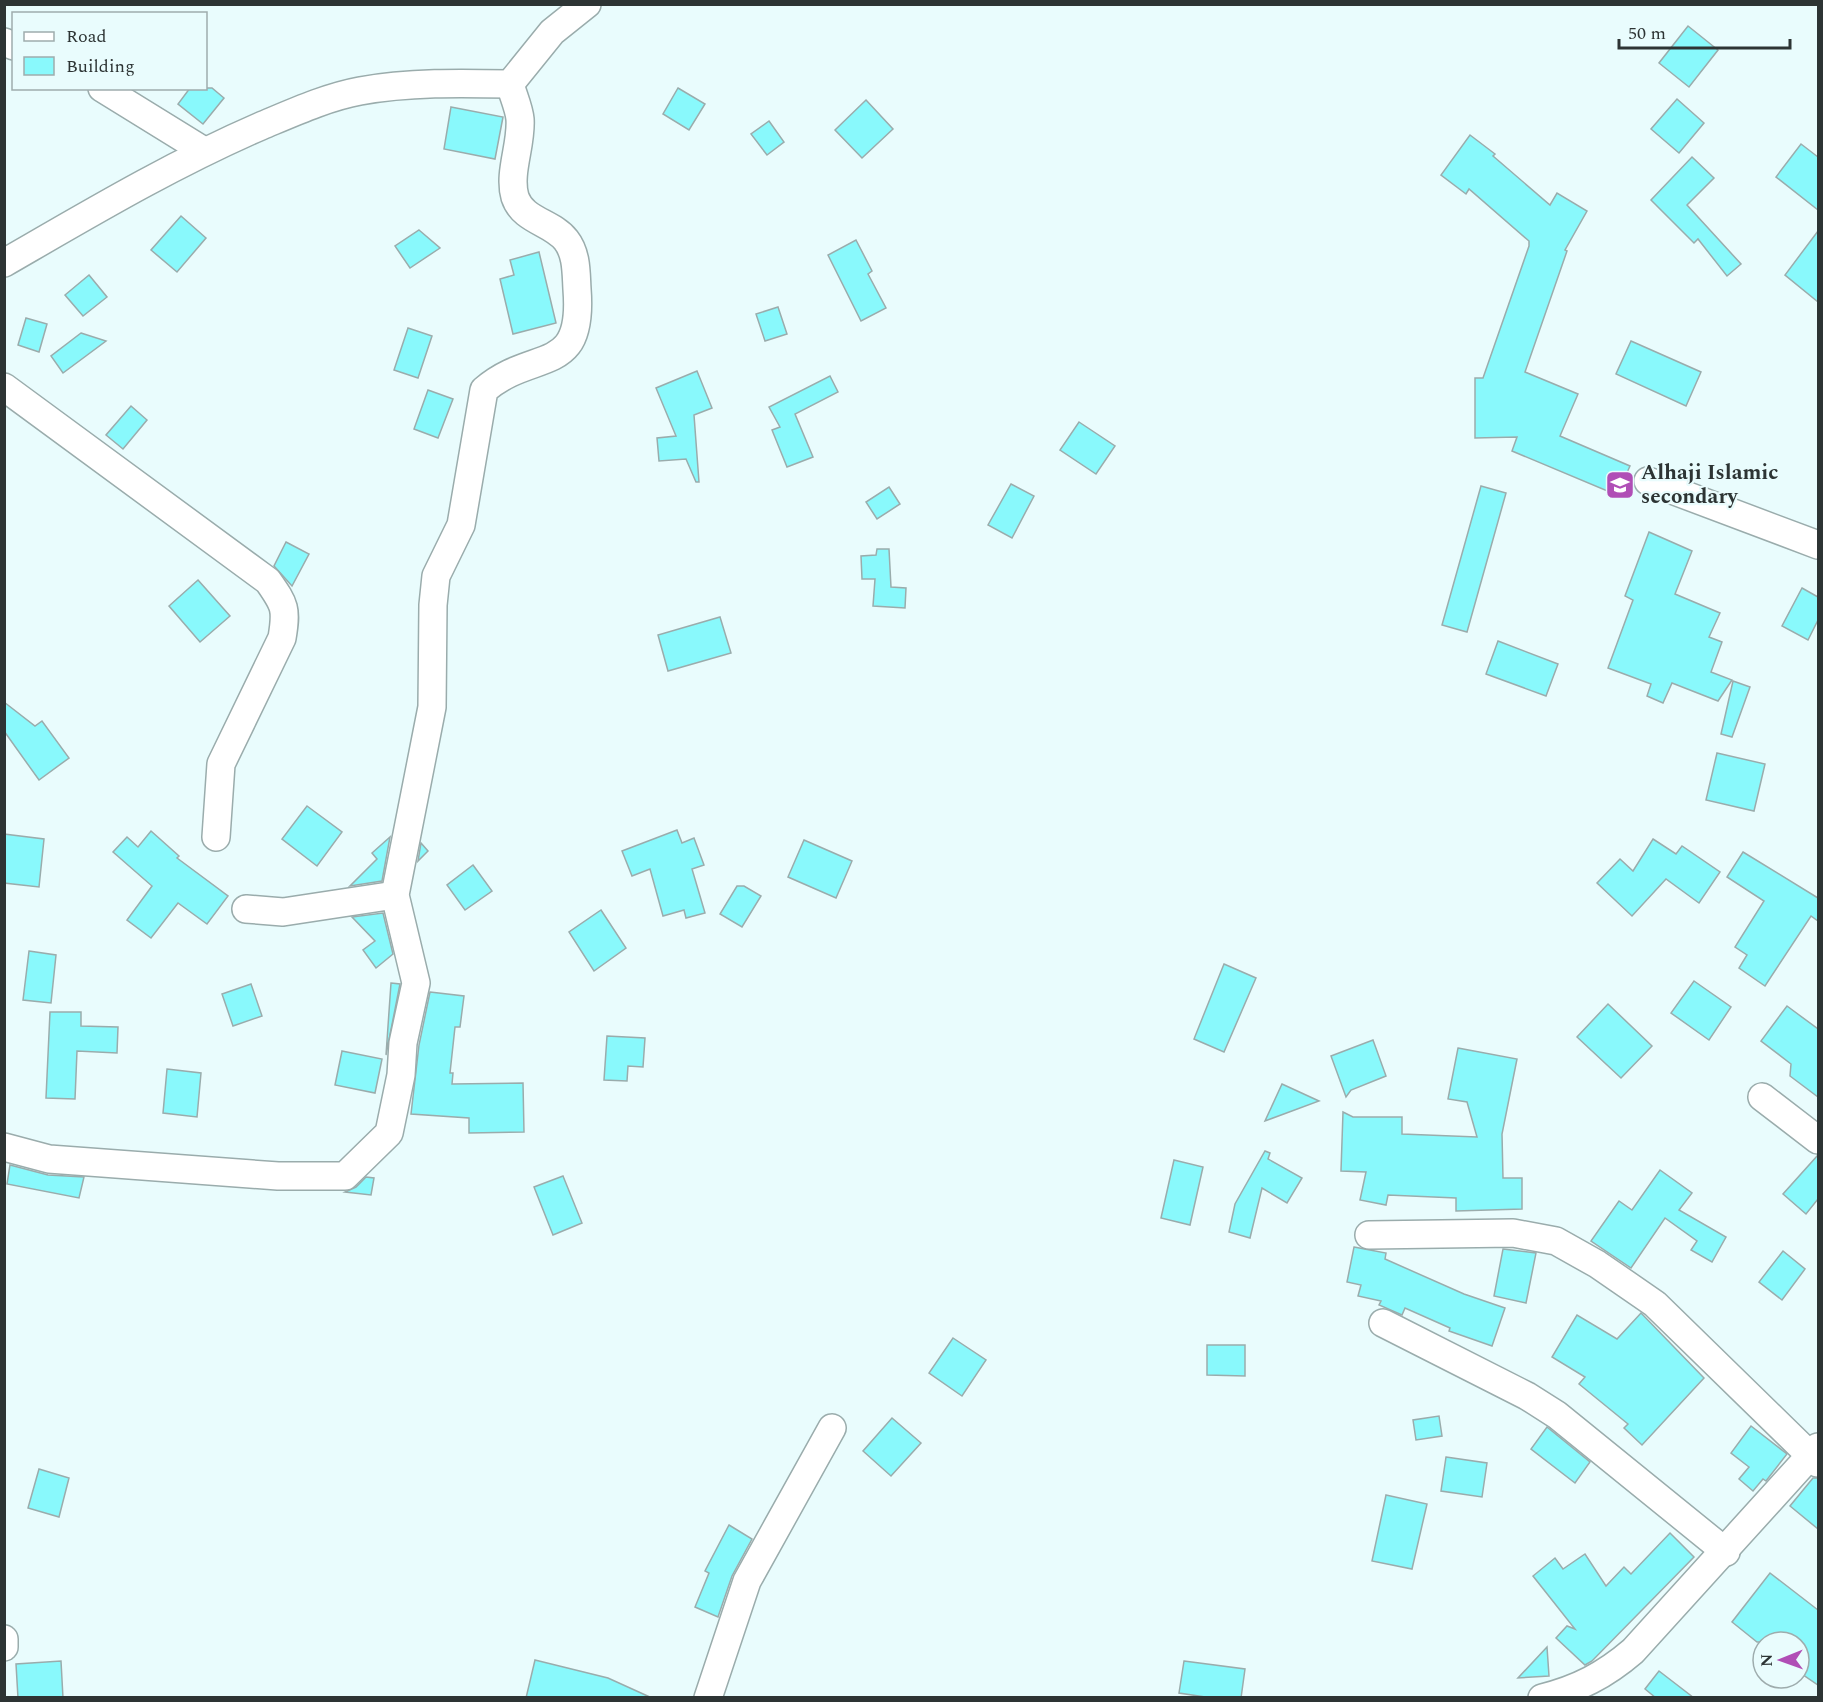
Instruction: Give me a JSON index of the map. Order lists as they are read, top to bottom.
{
  "places": {
    "school or university": ["Alhaji Islamic secondary"]
  },
  "legend": ["Road", "Building"],
  "scale_bar": "50 m",
  "north": "left"
}
